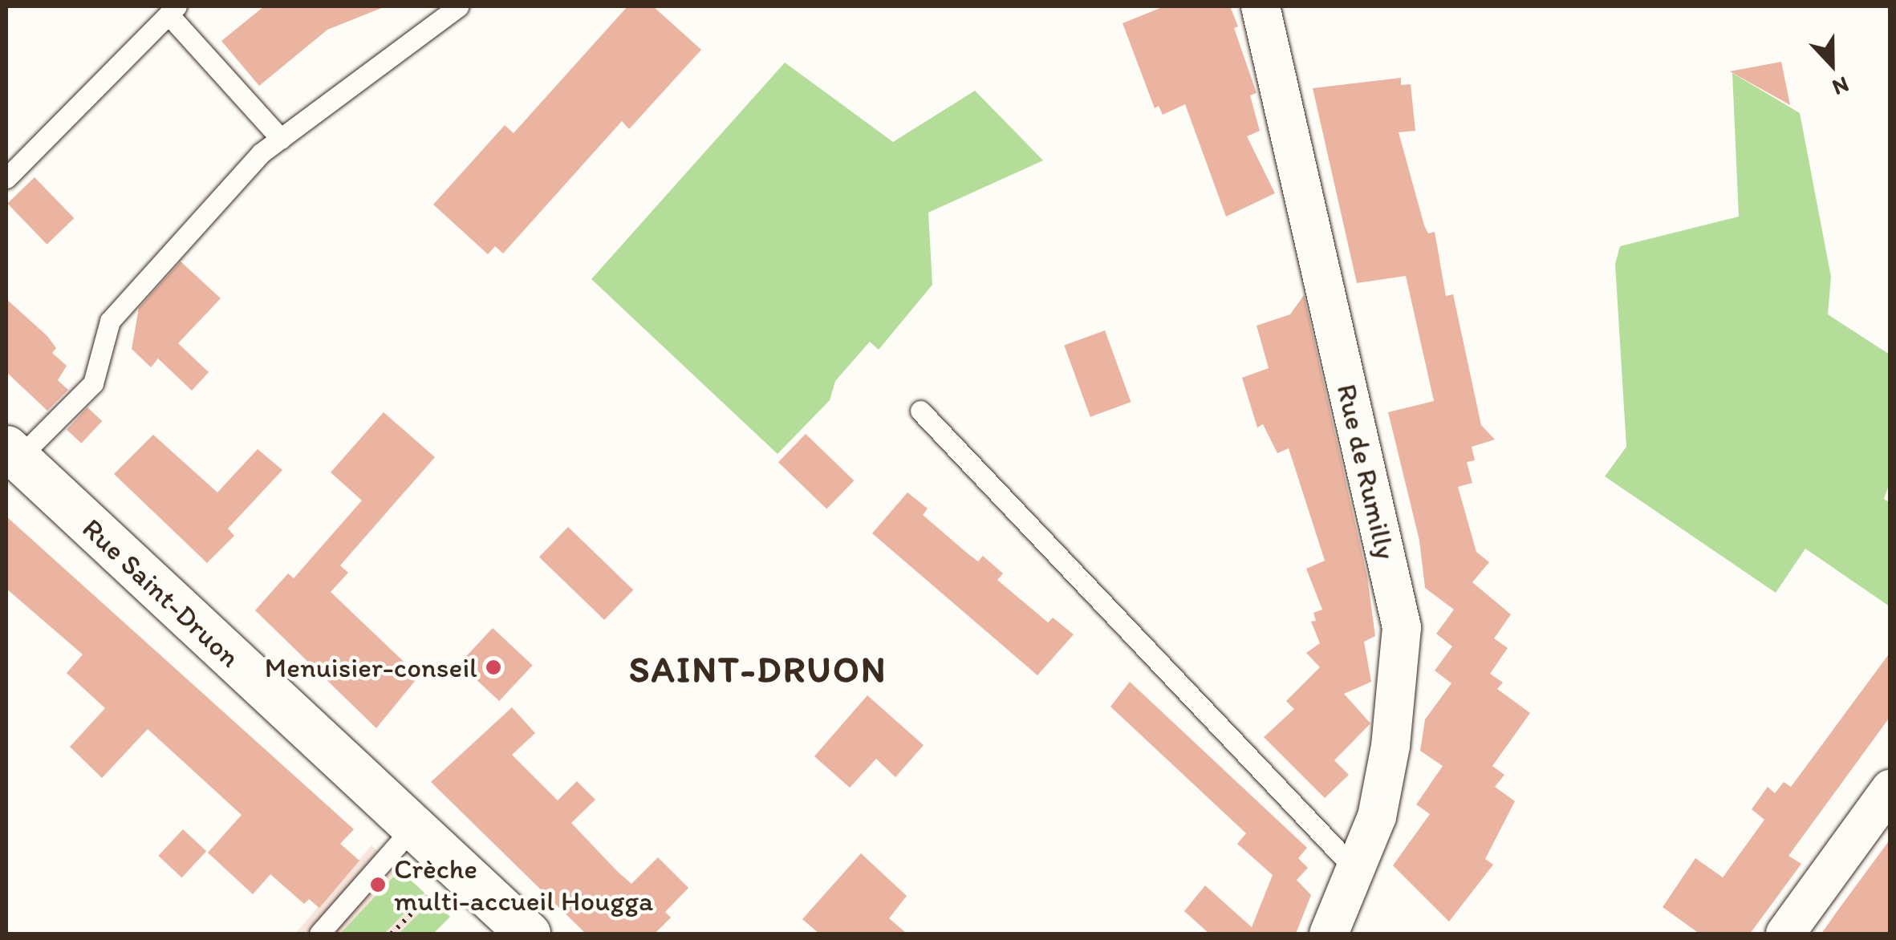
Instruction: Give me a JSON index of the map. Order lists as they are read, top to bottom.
{
  "streets": {
    "street": ["Rue de Rumilly", "Rue Saint-Druon"]
  },
  "districts": ["SAINT-DRUON"],
  "places": ["Menuisier-conseil", "Crèche multi-accueil Hougga"],
  "north": "bottom"
}
